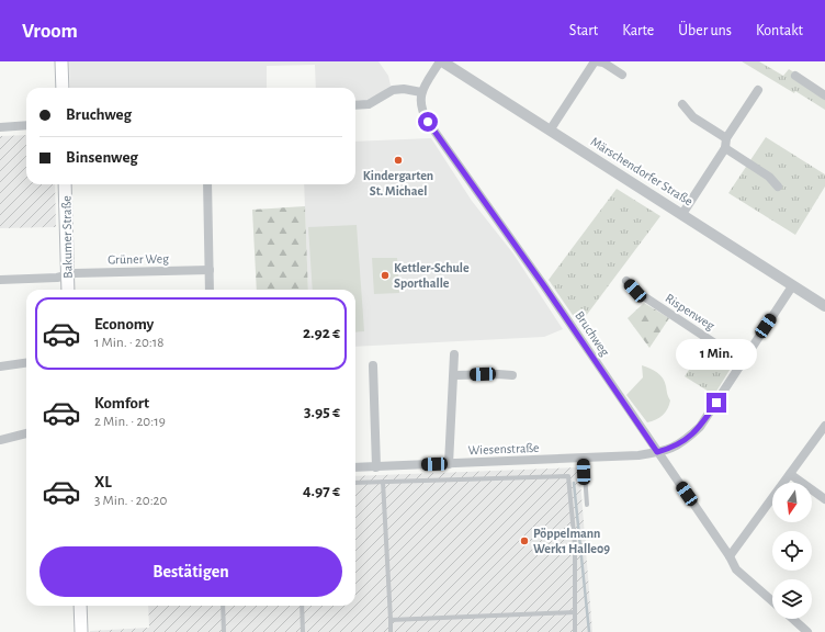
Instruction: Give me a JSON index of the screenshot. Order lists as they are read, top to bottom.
{
  "streets": {
    "main road": ["Bakumer Straße"],
    "street": [
      "Märschendorfer Straße",
      "Grüner Weg",
      "Rispenweg",
      "Bruchweg",
      "Wiesenstraße"
    ]
  },
  "crossings": [
    ["Märschendorfer Straße", "Wiesenstraße"],
    ["Bakumer Straße", "Grüner Weg"],
    ["Rispenweg", "Wiesenstraße"],
    ["Bruchweg", "Wiesenstraße"]
  ],
  "places": ["Kindergarten St. Michael", "Kettler-Schule Sporthalle", "Pöppelmann Werk1 Halle09"],
  "north": "bottom",
  "page": {
    "header": "Vroom",
    "nav": [
      "Start",
      "Karte",
      "Über uns",
      "Kontakt"
    ],
    "banner": ["Bruchweg", "Binsenweg"],
    "list": [
      {
        "name": "Economy",
        "note": "1 Min. · 20:18",
        "value": "2.92 €"
      },
      {
        "name": "Komfort",
        "note": "2 Min. · 20:19",
        "value": "3.95 €"
      },
      {
        "name": "XL",
        "note": "3 Min. · 20:20",
        "value": "4.97 €"
      }
    ],
    "bubble": "1 Min.",
    "buttons": "Bestätigen"
  }
}
